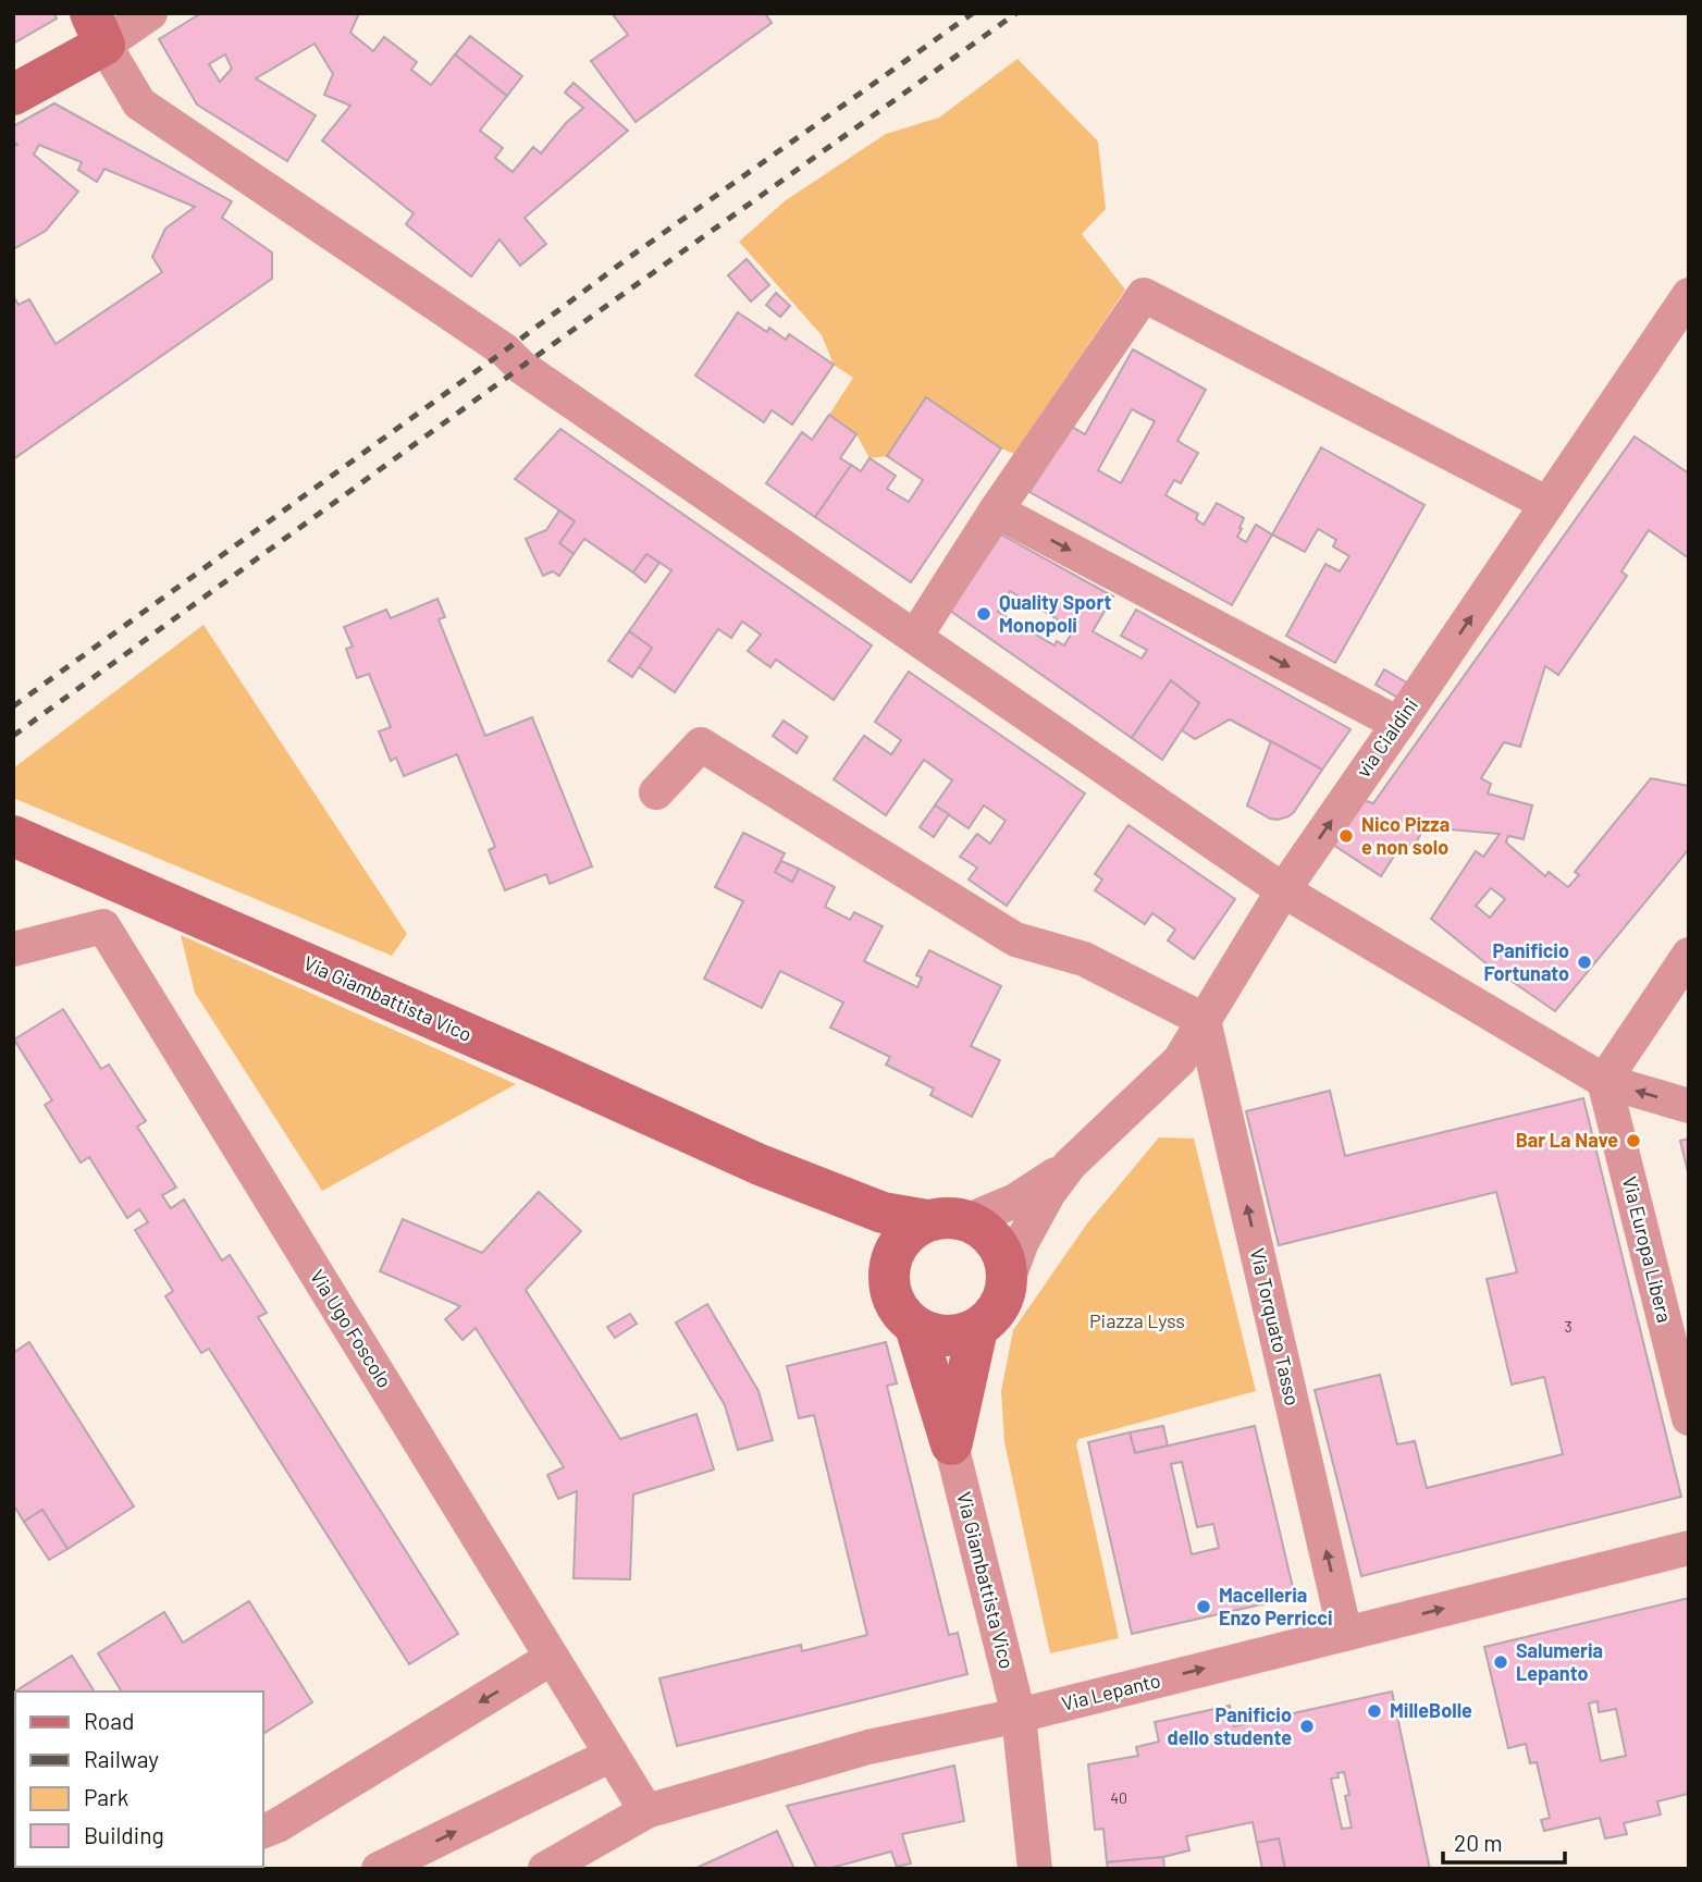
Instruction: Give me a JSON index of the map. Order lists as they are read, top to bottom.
{
  "streets": {
    "street": [
      "via Cialdini",
      "Via Giambattista Vico",
      "Via Europa Libera",
      "Via Torquato Tasso",
      "Via Ugo Foscolo",
      "Via Lepanto"
    ]
  },
  "crossings": [
    ["via Cialdini", "Via Giambattista Vico"],
    ["via Cialdini", "Via Torquato Tasso"],
    ["Via Giambattista Vico", "Via Lepanto"],
    ["Via Torquato Tasso", "Via Lepanto"],
    ["Via Ugo Foscolo", "Via Lepanto"]
  ],
  "one_way": ["via Cialdini", "Via Torquato Tasso", "Via Lepanto"],
  "parks": ["Piazza Lyss"],
  "places": [
    "Quality Sport Monopoli",
    "Nico Pizza e non solo",
    "Panificio Fortunato",
    "Bar La Nave",
    "Macelleria Enzo Perricci",
    "Salumeria Lepanto",
    "MilleBolle",
    "Panificio dello studente"
  ],
  "house_numbers": ["3", "40"],
  "legend": [
    "Road",
    "Railway",
    "Park",
    "Building"
  ],
  "scale_bar": "20 m"
}
